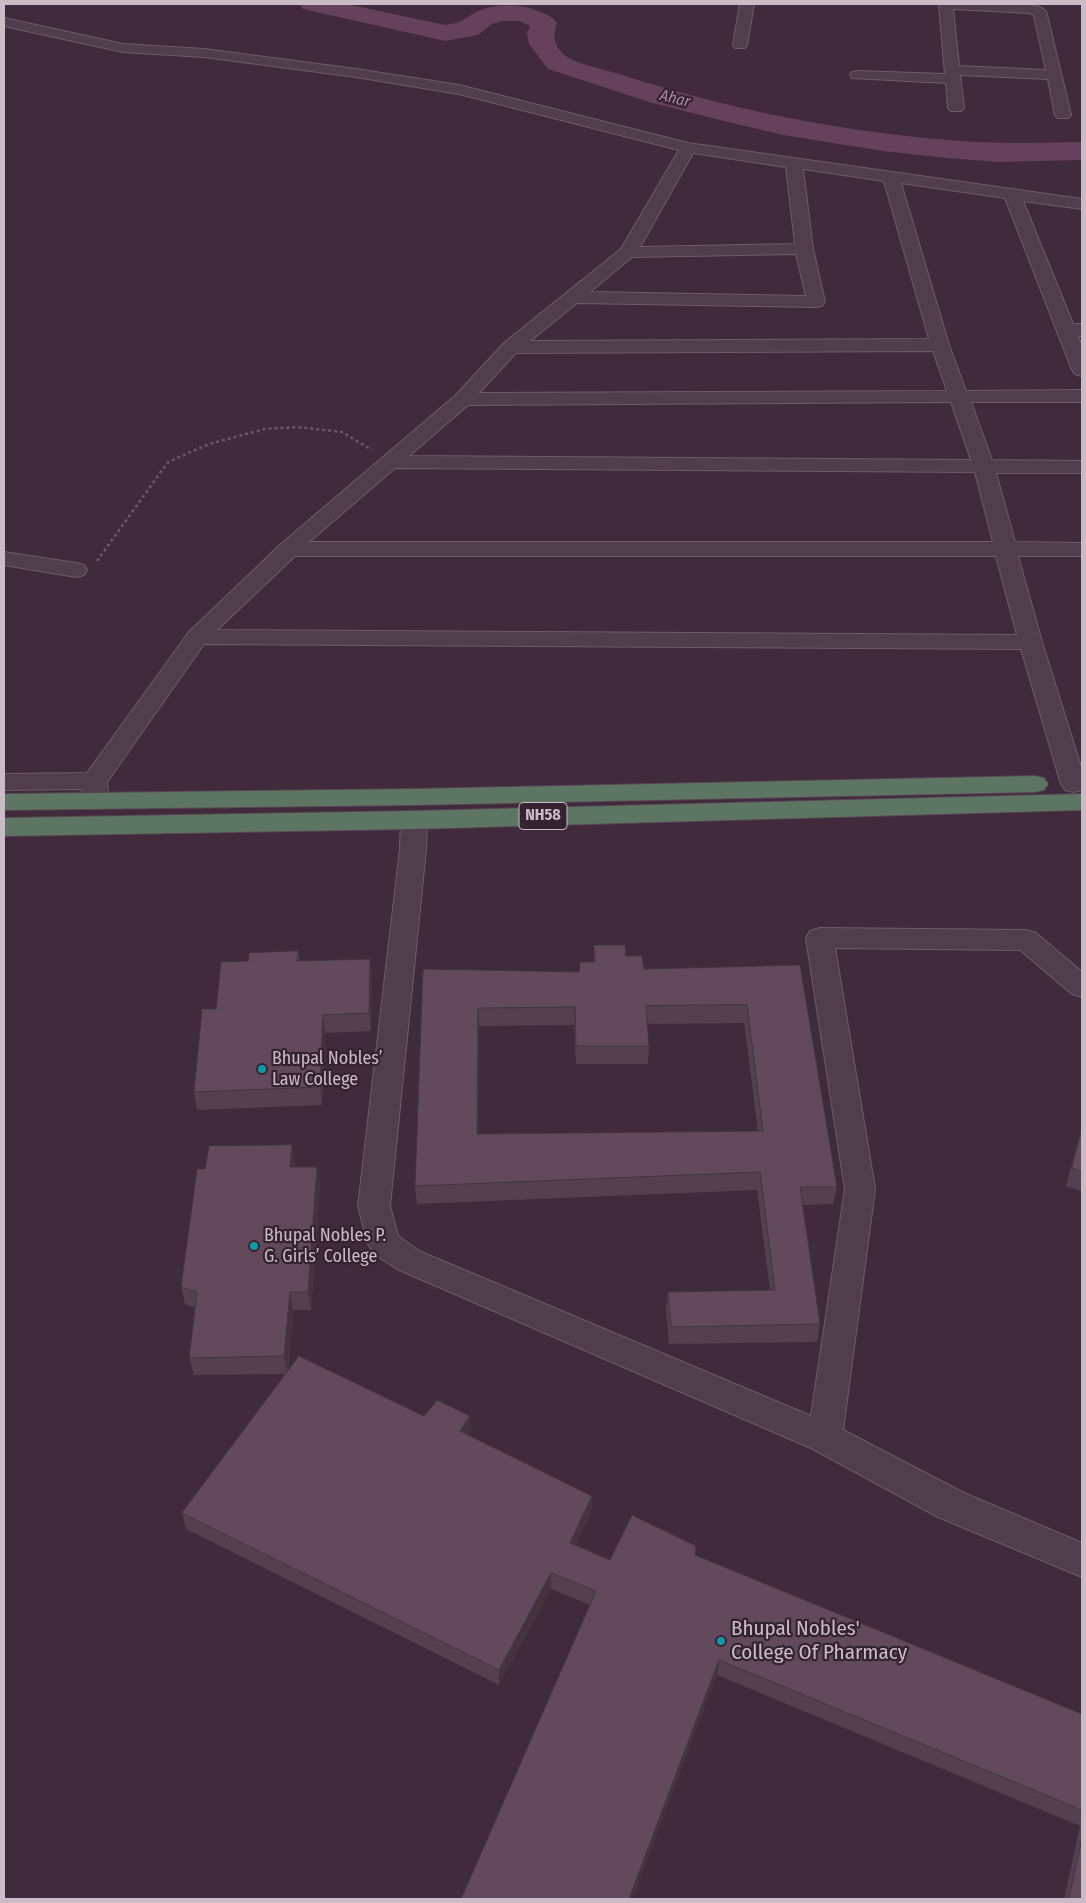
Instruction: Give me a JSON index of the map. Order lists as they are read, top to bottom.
{
  "streets": {
    "highway": ["NH58"]
  },
  "water": ["Ahar"],
  "places": ["Bhupal Nobles’ Law College", "Bhupal Nobles P. G. Girls’ College", "Bhupal Nobles' College Of Pharmacy"]
}
